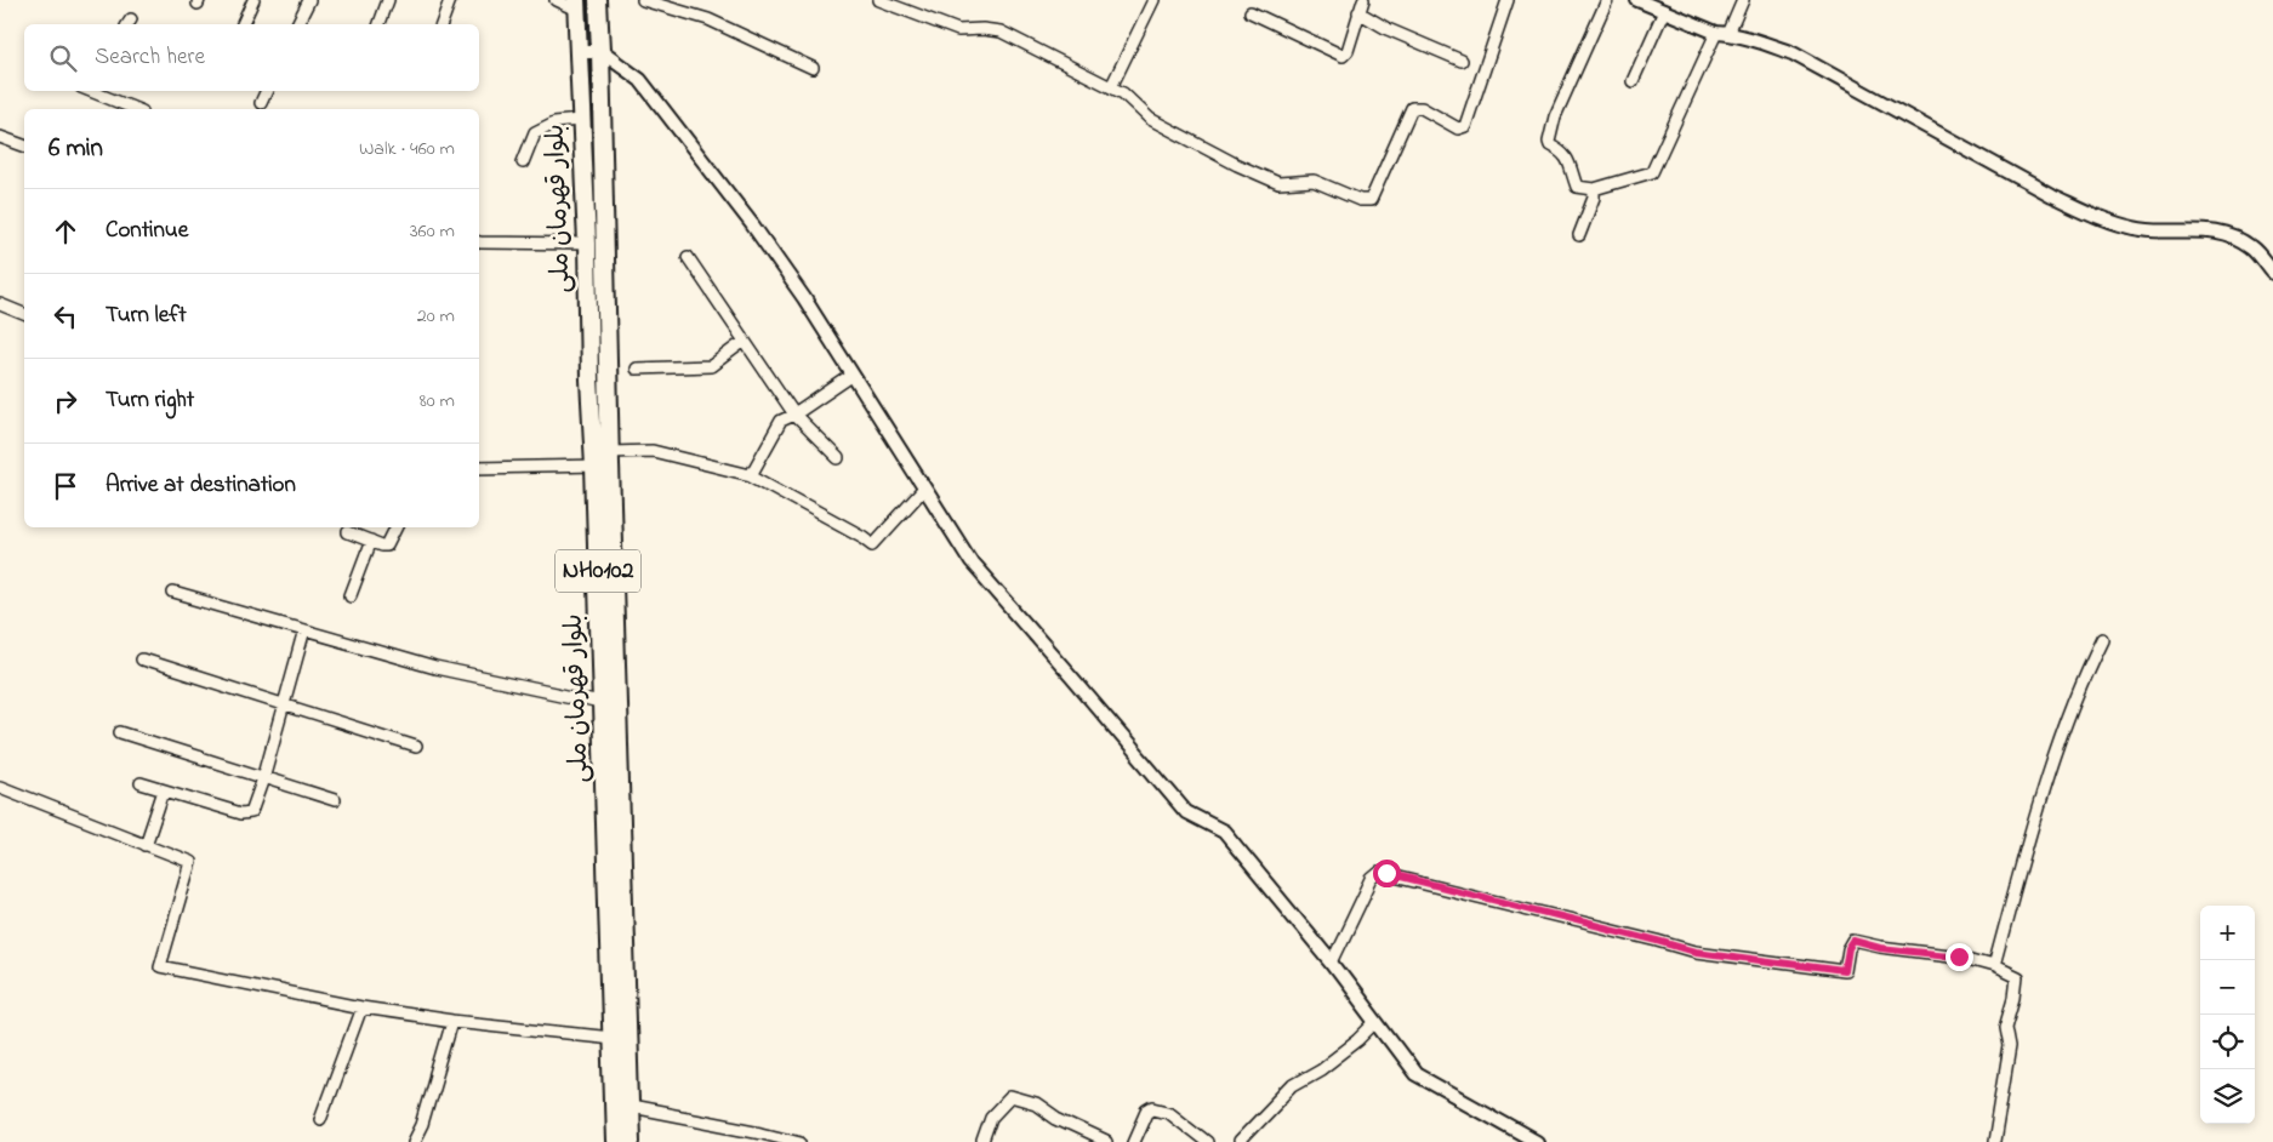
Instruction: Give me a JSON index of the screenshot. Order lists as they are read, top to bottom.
{
  "streets": {
    "highway": ["بلوار قهرمان ملی", "NH0102"]
  },
  "page": {
    "search": "Search here",
    "heading": ["6 min", "Walk · 460 m"],
    "list": [
      ["Continue", "360 m"],
      ["Turn left", "20 m"],
      ["Turn right", "80 m"],
      "Arrive at destination"
    ],
    "map_buttons": ["+", "−"]
  }
}
